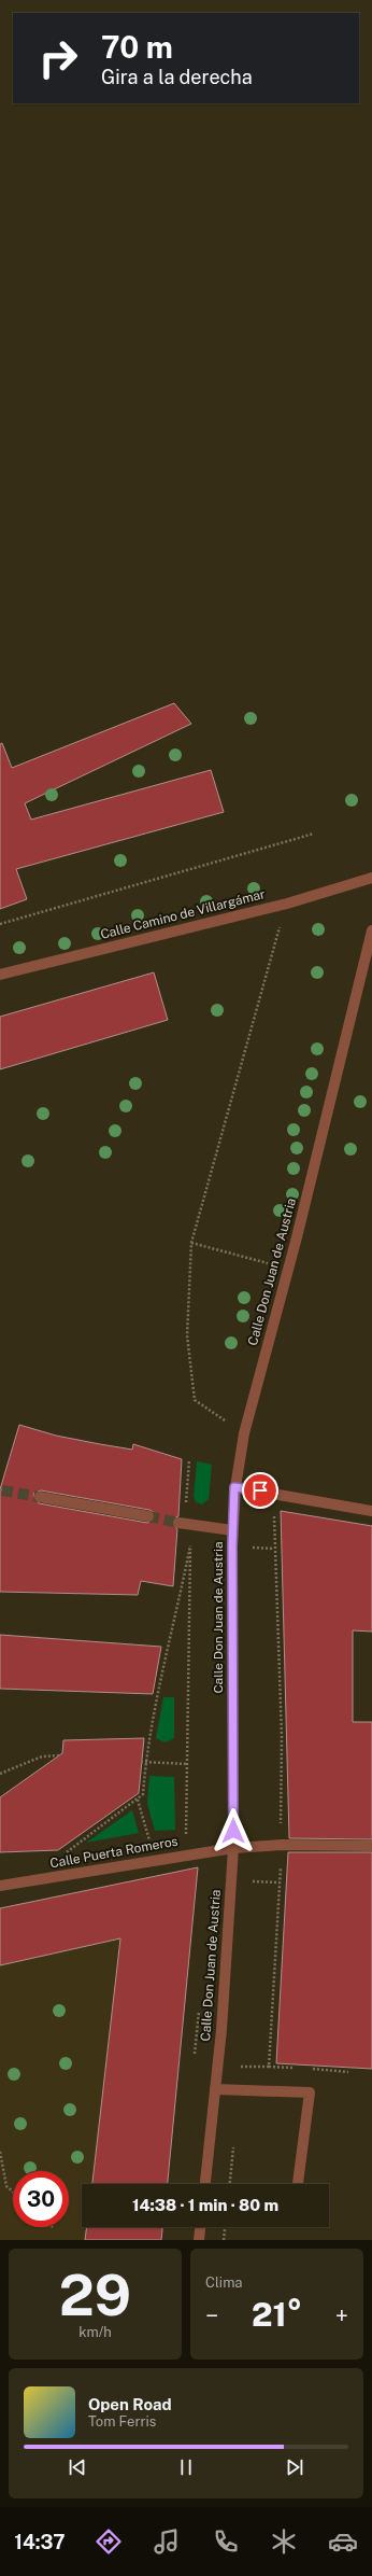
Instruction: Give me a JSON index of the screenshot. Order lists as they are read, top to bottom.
{
  "streets": {
    "street": ["Calle Camino de Villargámar", "Calle Don Juan de Austria", "Calle Puerta Romeros"]
  },
  "crossings": [
    ["Calle Don Juan de Austria", "Calle Puerta Romeros"]
  ],
  "page": {
    "turn": ["70 m", "Gira a la derecha"],
    "limit": "30",
    "trip": "14:38 · 1 min · 80 m",
    "tile": [
      ["29", "km/h"],
      "Clima"
    ],
    "heat": ["−", "21°", "+"],
    "song": ["Open Road", "Tom Ferris"],
    "tabs": "14:37"
  }
}
